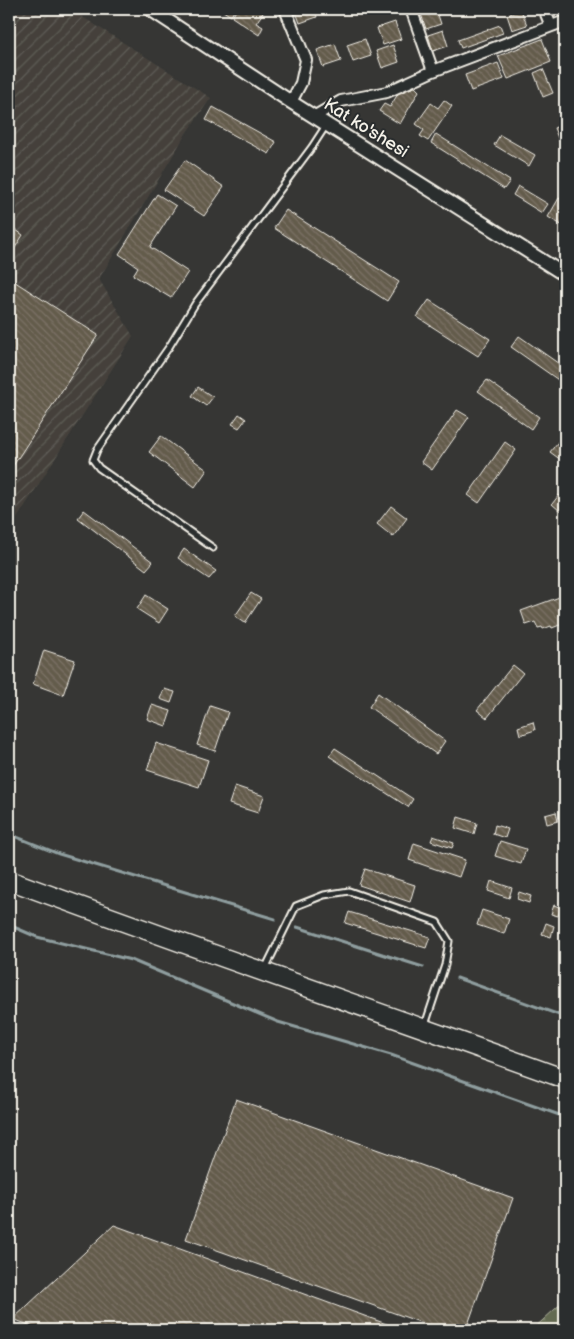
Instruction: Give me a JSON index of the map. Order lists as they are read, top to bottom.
{
  "streets": {
    "street": ["Kat ko'shesi"]
  }
}
